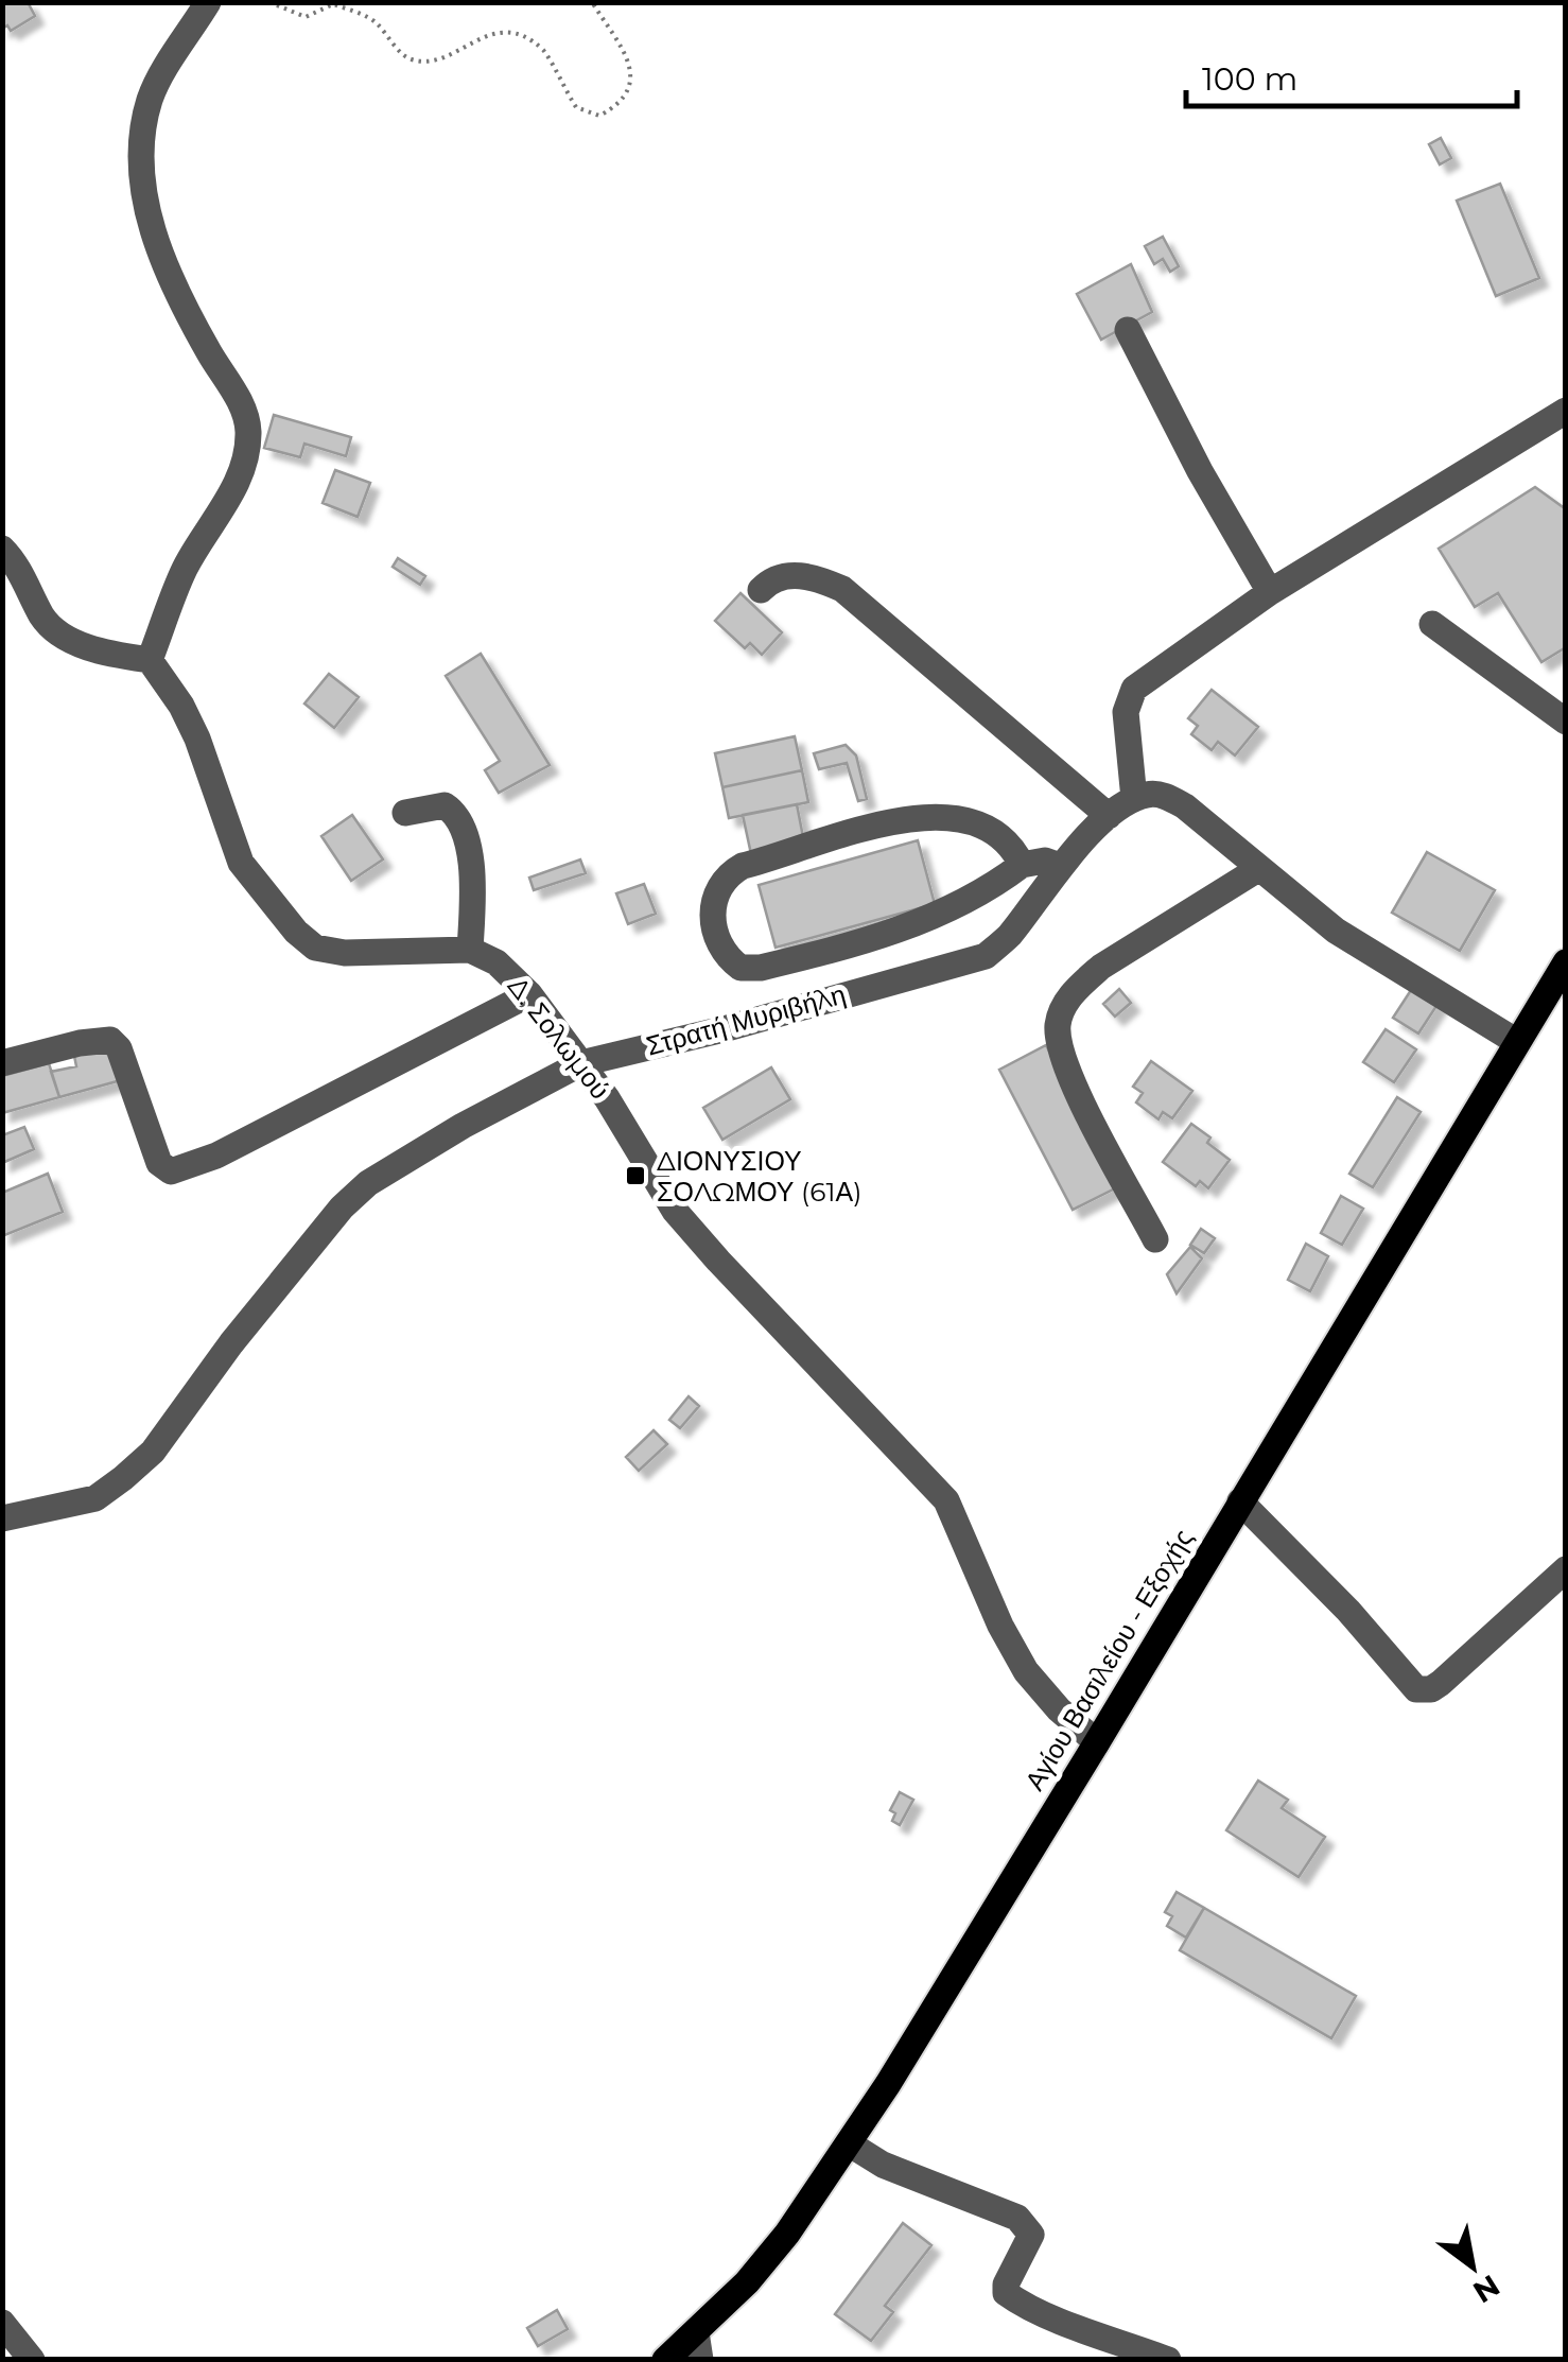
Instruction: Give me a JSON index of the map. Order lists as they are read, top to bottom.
{
  "streets": {
    "main road": ["Αγίου Βασιλείου - Εξοχής"],
    "street": ["Στρατή Μυριβήλη", "Δ. Σολωμού"]
  },
  "crossings": [
    ["Στρατή Μυριβήλη", "Δ. Σολωμού"],
    ["Δ. Σολωμού", "Αγίου Βασιλείου - Εξοχής"]
  ],
  "places": {
    "transit": ["ΔΙΟΝΥΣΙΟΥ ΣΟΛΩΜΟΥ (61Α)"]
  },
  "scale_bar": "100 m",
  "north": "bottom right"
}
